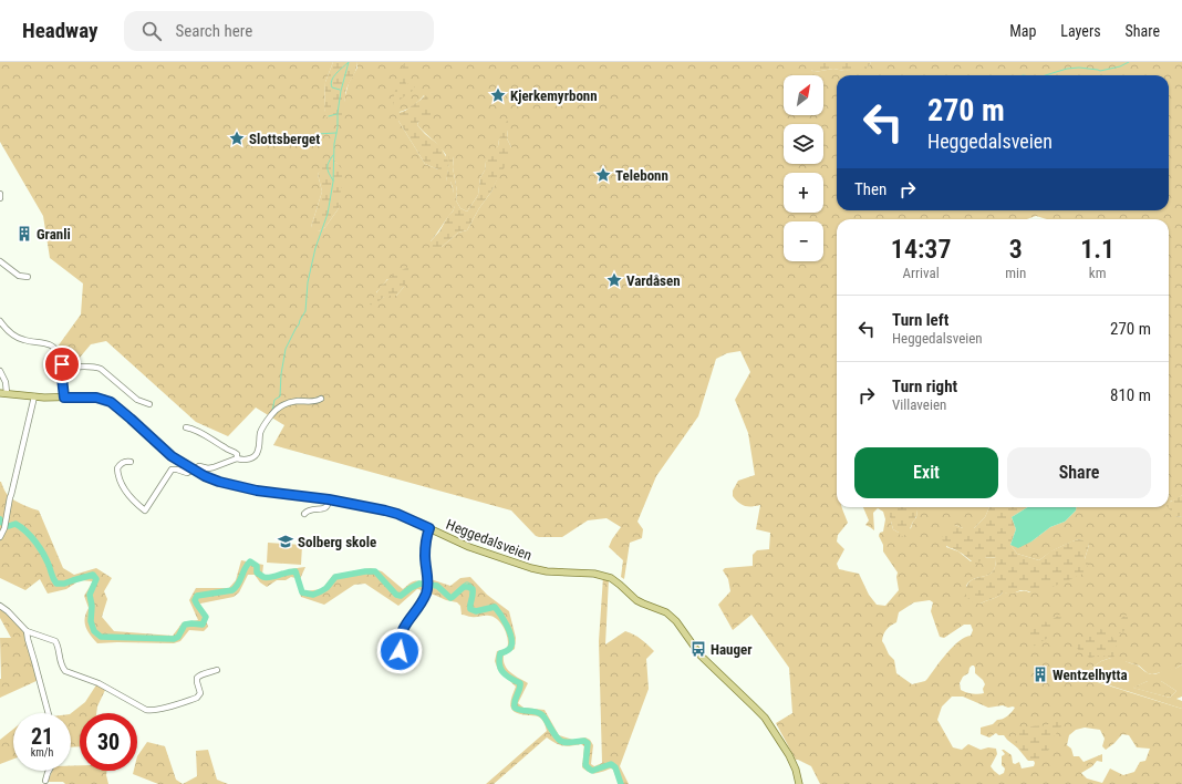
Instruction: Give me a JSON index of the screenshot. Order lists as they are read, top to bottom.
{
  "streets": {
    "main road": ["Heggedalsveien"]
  },
  "places": {
    "place": [
      "Kjerkemyrbonn",
      "Slottsberget",
      "Telebonn",
      "Vardåsen"
    ],
    "building": ["Granli", "Wentzelhytta"],
    "school or university": ["Solberg skole"],
    "bus stop": ["Hauger"]
  },
  "north": "top right",
  "page": {
    "header": "Headway",
    "search": "Search here",
    "nav": ["Map", "Layers", "Share"],
    "map_buttons": ["+", "−"],
    "turn": ["270 m", "Heggedalsveien"],
    "then": "Then",
    "eta": [
      "14:37",
      "Arrival",
      "3",
      "min",
      "1.1",
      "km"
    ],
    "list": [
      {
        "name": "Turn left",
        "note": "Heggedalsveien",
        "value": "270 m"
      },
      {
        "name": "Turn right",
        "note": "Villaveien",
        "value": "810 m"
      }
    ],
    "buttons": ["Exit", "Share"],
    "speed": "21 km/h",
    "limit": "30"
  }
}
